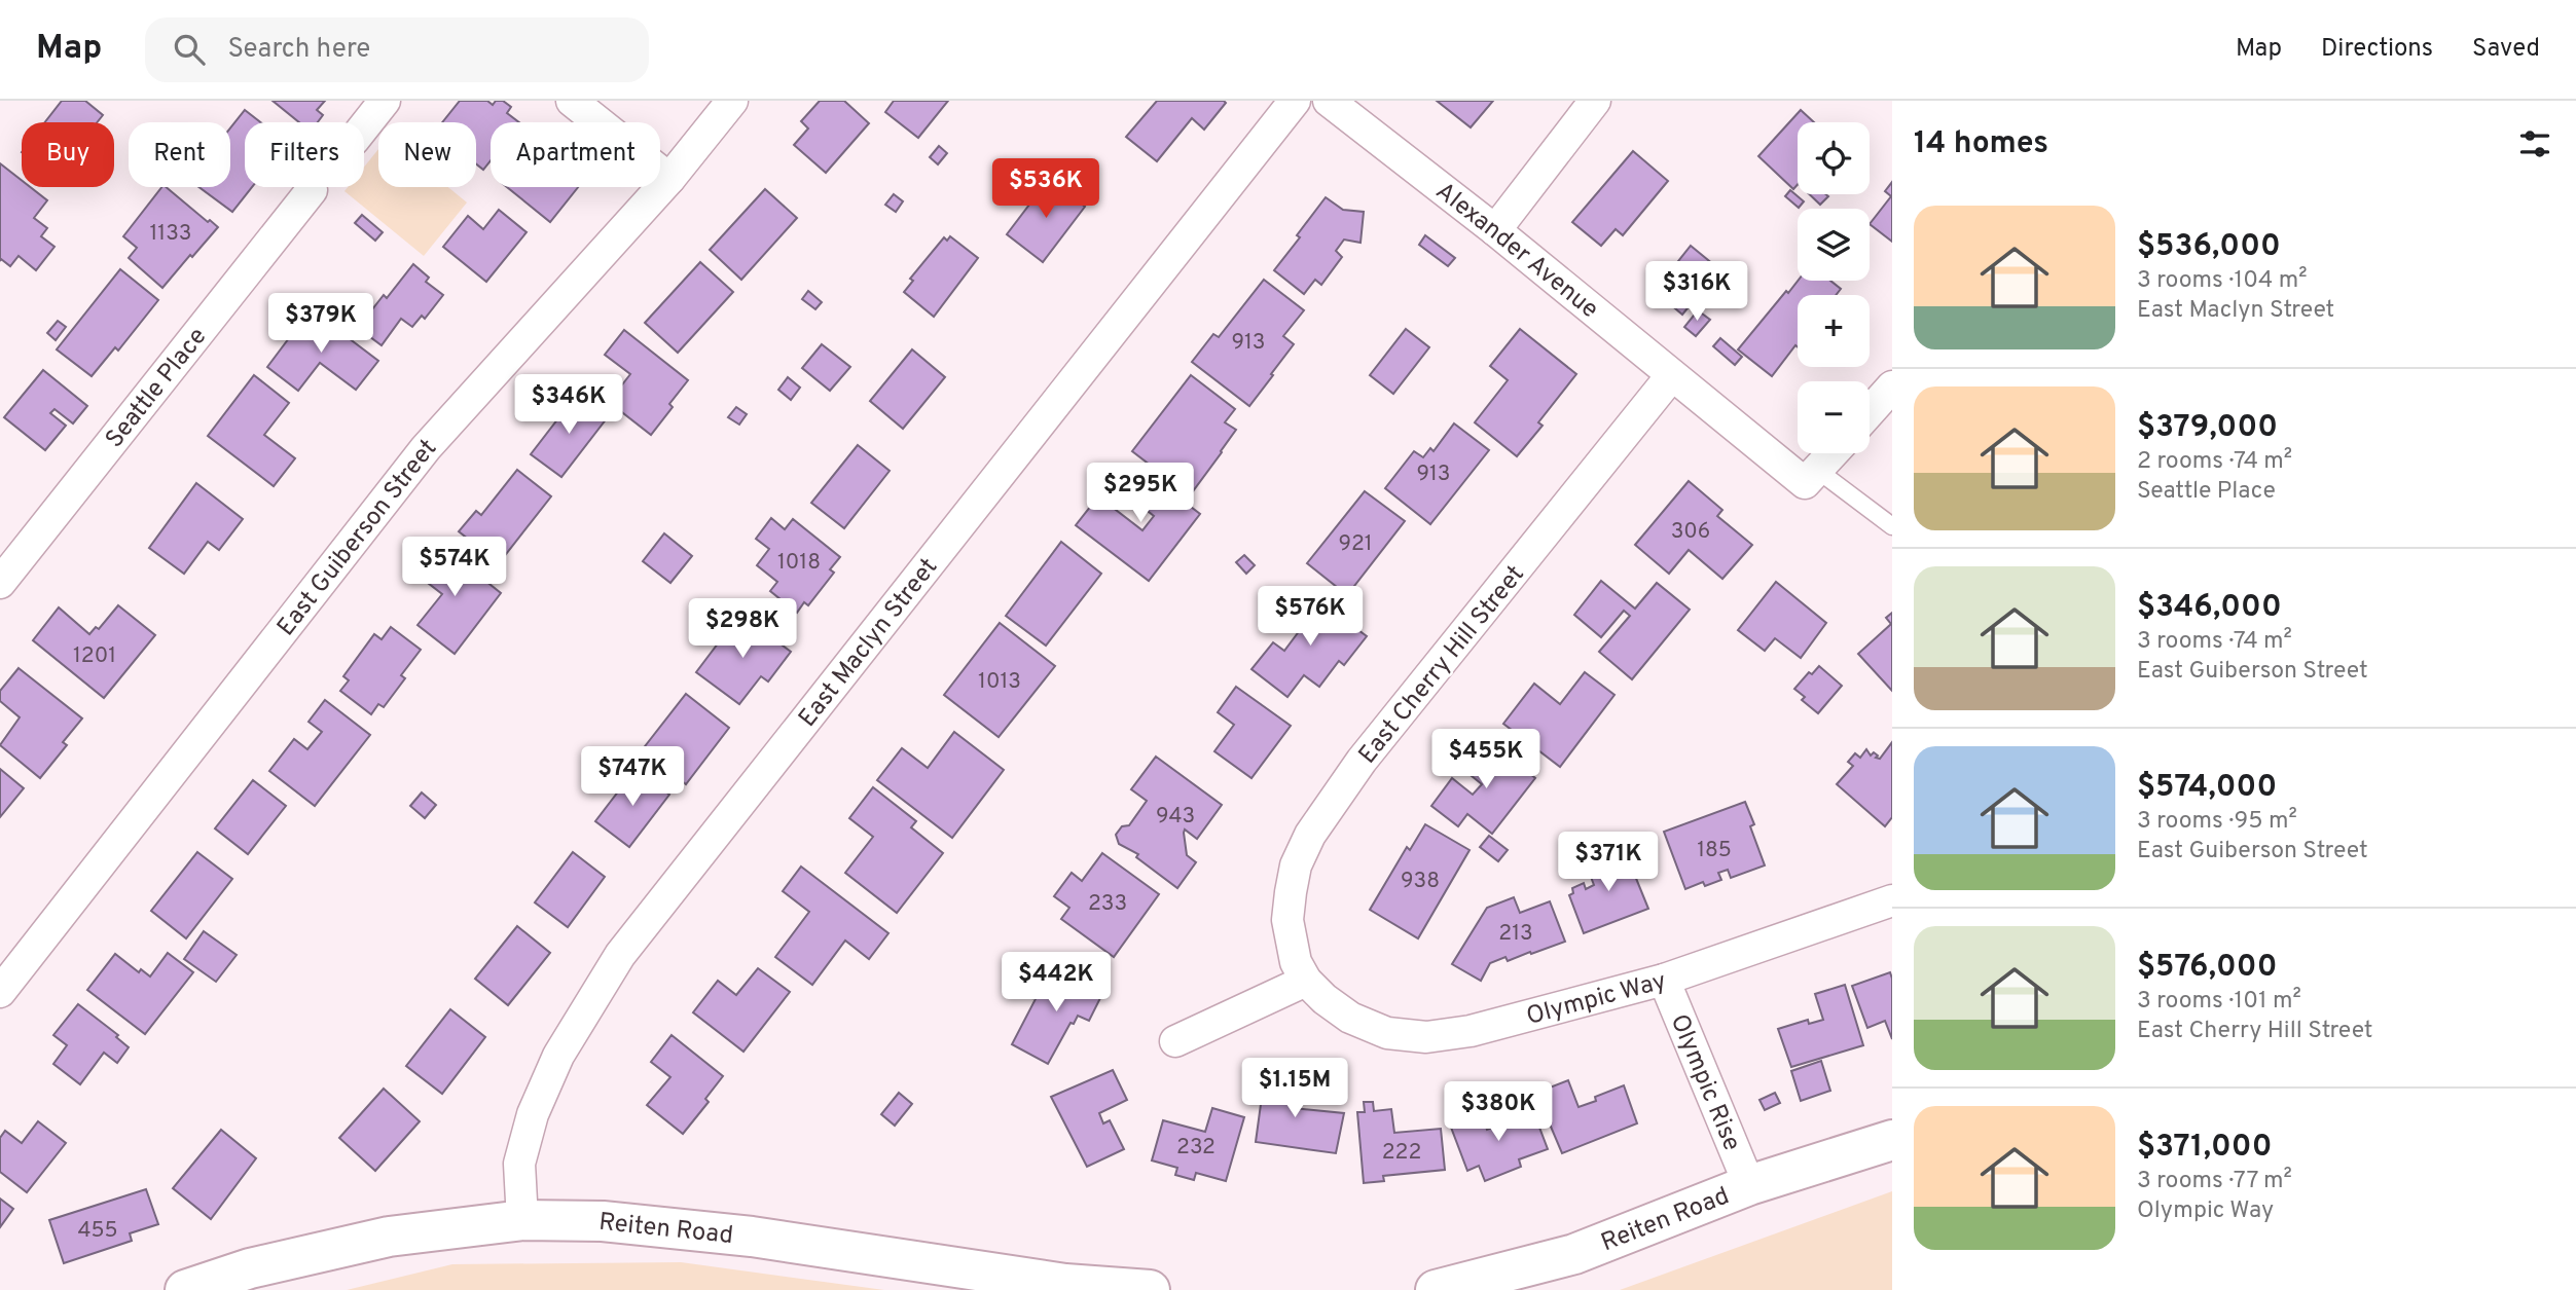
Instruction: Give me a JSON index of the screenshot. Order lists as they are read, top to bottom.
{
  "streets": {
    "street": [
      "Alexander Avenue",
      "Seattle Place",
      "East Guiberson Street",
      "East Maclyn Street",
      "East Cherry Hill Street",
      "Olympic Way",
      "Olympic Rise",
      "Reiten Road"
    ]
  },
  "crossings": [
    ["Alexander Avenue", "East Cherry Hill Street"],
    ["East Maclyn Street", "Reiten Road"],
    ["East Cherry Hill Street", "Olympic Way"],
    ["Olympic Way", "Olympic Rise"],
    ["Olympic Rise", "Reiten Road"]
  ],
  "house_numbers": [
    "1133",
    "913",
    "913",
    "306",
    "921",
    "1018",
    "1201",
    "1013",
    "943",
    "185",
    "938",
    "233",
    "213",
    "232",
    "222",
    "455"
  ],
  "page": {
    "header": "Map",
    "search": "Search here",
    "nav": ["Map", "Directions", "Saved"],
    "heading": "14 homes",
    "map_buttons": ["+", "−"],
    "chip": [
      "Buy",
      "Rent",
      "Filters",
      "New",
      "Apartment"
    ],
    "price": [
      "$536K",
      "$316K",
      "$379K",
      "$346K",
      "$295K",
      "$574K",
      "$576K",
      "$298K",
      "$455K",
      "$747K",
      "$371K",
      "$442K",
      "$1.15M",
      "$380K"
    ],
    "list": [
      {
        "name": "$536,000",
        "note": "3 rooms · 104 m² · East Maclyn Street"
      },
      {
        "name": "$379,000",
        "note": "2 rooms · 74 m² · Seattle Place"
      },
      {
        "name": "$346,000",
        "note": "3 rooms · 74 m² · East Guiberson Street"
      },
      {
        "name": "$574,000",
        "note": "3 rooms · 95 m² · East Guiberson Street"
      },
      {
        "name": "$576,000",
        "note": "3 rooms · 101 m² · East Cherry Hill Street"
      },
      {
        "name": "$371,000",
        "note": "3 rooms · 77 m² · Olympic Way"
      }
    ]
  }
}
